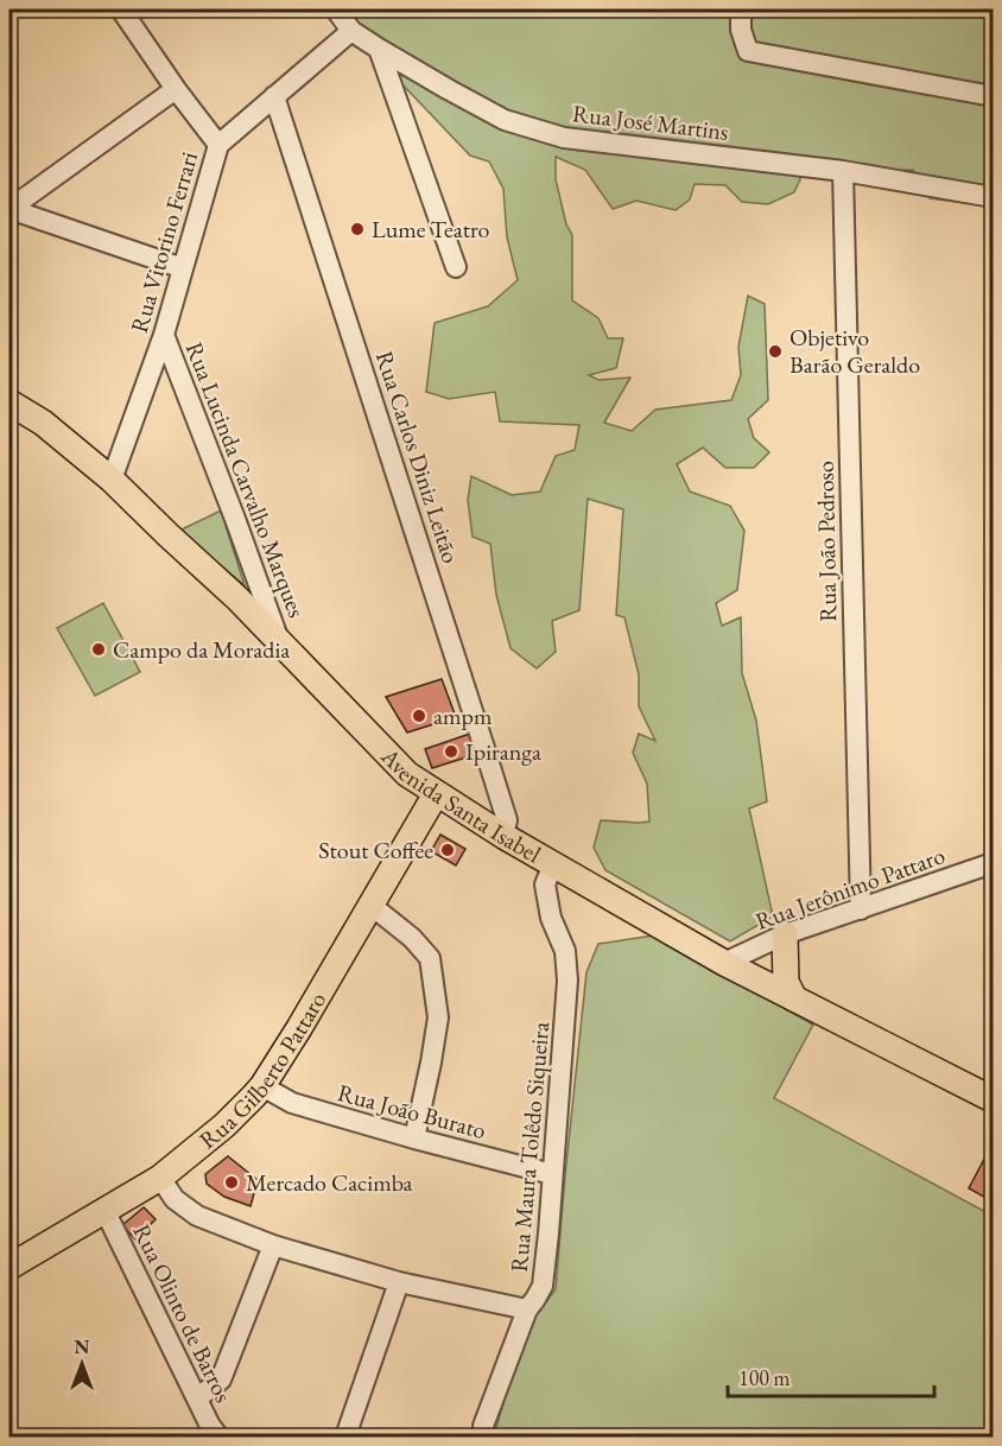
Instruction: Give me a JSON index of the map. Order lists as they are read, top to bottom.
{
  "streets": {
    "main road": ["Avenida Santa Isabel", "Rua Gilberto Pattaro"],
    "street": [
      "Rua José Martins",
      "Rua Vitorino Ferrari",
      "Rua Carlos Diniz Leitão",
      "Rua Lucinda Carvalho Marques",
      "Rua João Pedroso",
      "Rua Jerônimo Pattaro",
      "Rua João Burato",
      "Rua Maura Tolêdo Siqueira",
      "Rua Olinto de Barros"
    ]
  },
  "crossings": [
    ["Rua José Martins", "Rua Vitorino Ferrari"],
    ["Rua José Martins", "Rua João Pedroso"],
    ["Rua Vitorino Ferrari", "Rua Carlos Diniz Leitão"],
    ["Rua Vitorino Ferrari", "Rua Lucinda Carvalho Marques"],
    ["Rua Vitorino Ferrari", "Avenida Santa Isabel"],
    ["Rua Carlos Diniz Leitão", "Avenida Santa Isabel"],
    ["Rua Lucinda Carvalho Marques", "Avenida Santa Isabel"],
    ["Rua João Pedroso", "Rua Jerônimo Pattaro"],
    ["Avenida Santa Isabel", "Rua Jerônimo Pattaro"],
    ["Avenida Santa Isabel", "Rua Gilberto Pattaro"],
    ["Avenida Santa Isabel", "Rua Maura Tolêdo Siqueira"],
    ["Rua Gilberto Pattaro", "Rua João Burato"],
    ["Rua Gilberto Pattaro", "Rua Olinto de Barros"],
    ["Rua João Burato", "Rua Maura Tolêdo Siqueira"]
  ],
  "places": [
    "Lume Teatro",
    "Objetivo Barão Geraldo",
    "Campo da Moradia",
    "ampm",
    "Ipiranga",
    "Stout Coffee",
    "Mercado Cacimba"
  ],
  "scale_bar": "100 m",
  "north": "top"
}
